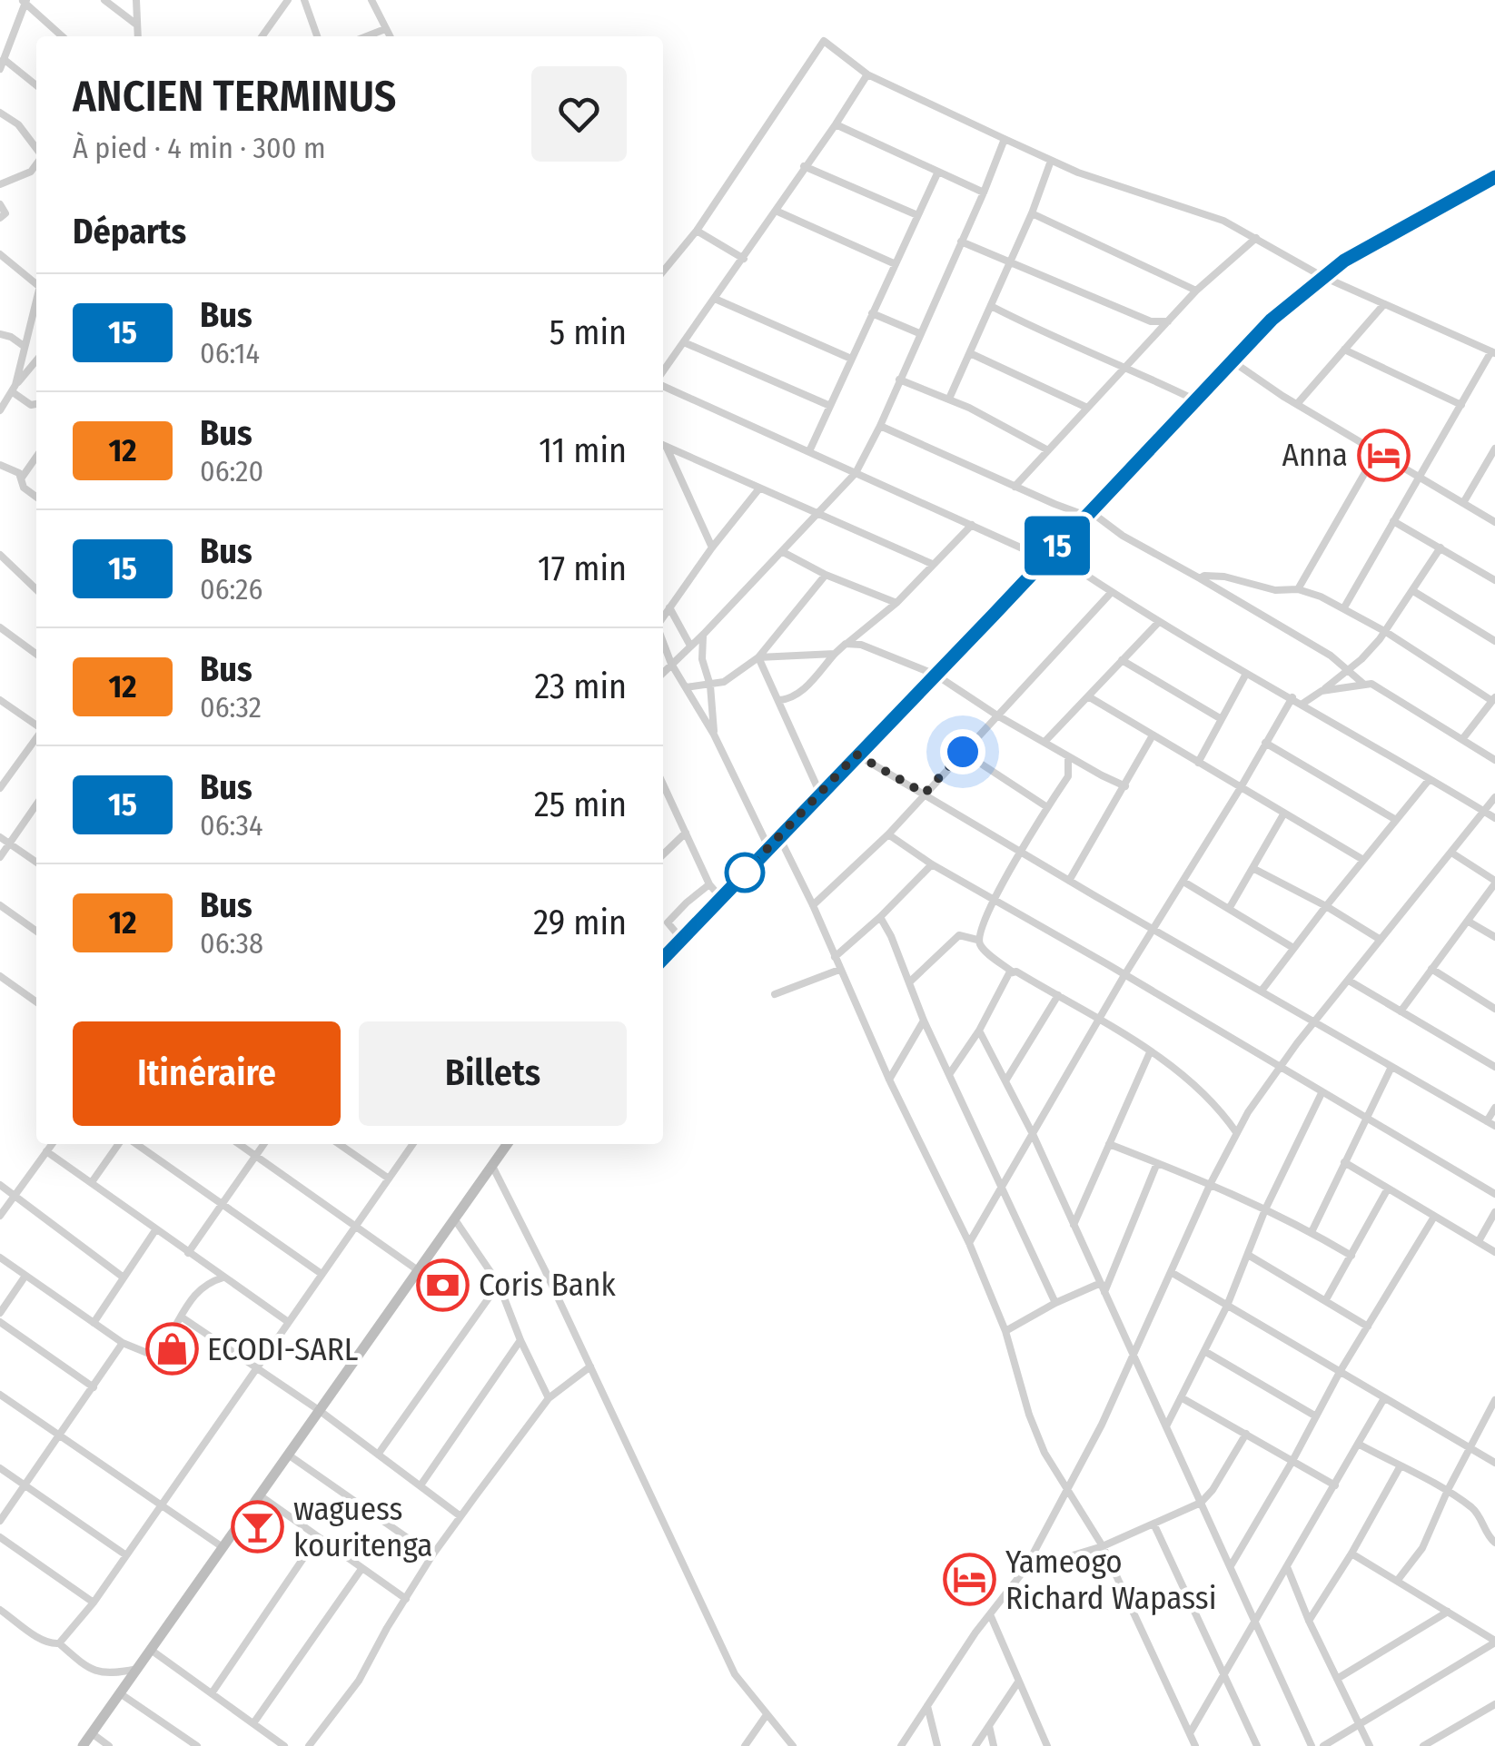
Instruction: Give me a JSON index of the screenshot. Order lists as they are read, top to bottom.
{
  "places": {
    "hotel": ["Anna", "Yameogo Richard Wapassi"],
    "bank": ["Coris Bank"],
    "shop": ["ECODI-SARL"],
    "bar": ["waguess kouritenga"]
  },
  "lines": ["bus line 15"],
  "page": {
    "on_map": "15",
    "heading": [
      ["ANCIEN TERMINUS", "À pied · 4 min · 300 m"],
      "Départs"
    ],
    "list": [
      {
        "mark": "15",
        "name": "Bus",
        "note": "06:14",
        "value": "5 min"
      },
      {
        "mark": "12",
        "name": "Bus",
        "note": "06:20",
        "value": "11 min"
      },
      {
        "mark": "15",
        "name": "Bus",
        "note": "06:26",
        "value": "17 min"
      },
      {
        "mark": "12",
        "name": "Bus",
        "note": "06:32",
        "value": "23 min"
      },
      {
        "mark": "15",
        "name": "Bus",
        "note": "06:34",
        "value": "25 min"
      },
      {
        "mark": "12",
        "name": "Bus",
        "note": "06:38",
        "value": "29 min"
      }
    ],
    "buttons": ["Itinéraire", "Billets"]
  }
}
